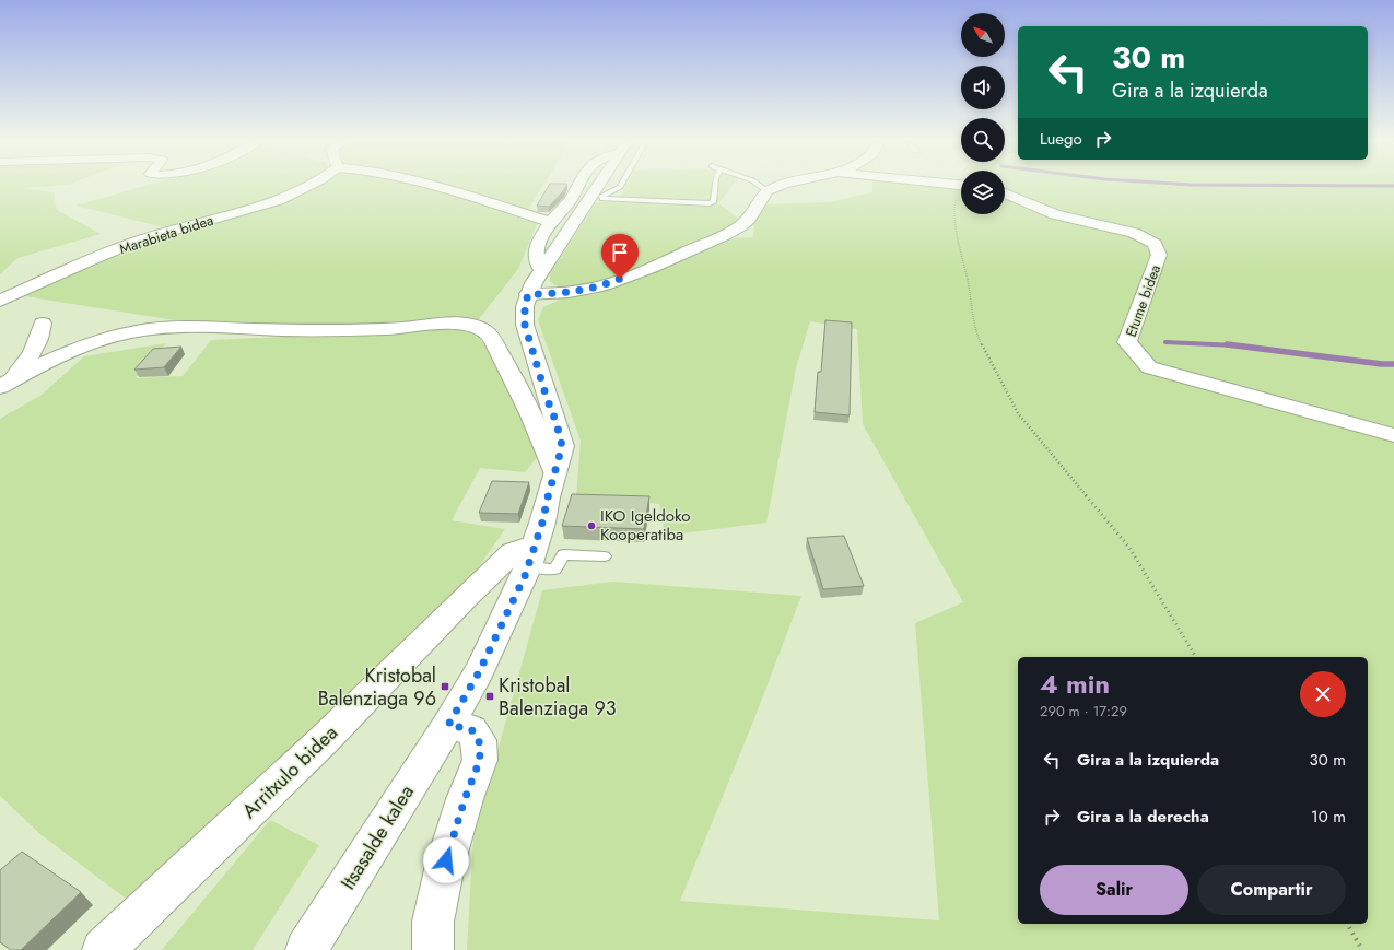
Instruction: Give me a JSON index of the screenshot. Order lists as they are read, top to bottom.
{
  "streets": {
    "street": [
      "Marabieta bidea",
      "Etume bidea",
      "Arritxulo bidea",
      "Itsasalde kalea"
    ]
  },
  "crossings": [
    ["Arritxulo bidea", "Itsasalde kalea"]
  ],
  "places": {
    "other": ["IKO Igeldoko Kooperatiba"],
    "transit": ["Kristobal Balenziaga 96", "Kristobal Balenziaga 93"]
  },
  "north": "top left",
  "page": {
    "turn": ["30 m", "Gira a la izquierda"],
    "then": "Luego",
    "heading": ["4 min", "290 m · 17:29"],
    "list": [
      {
        "name": "Gira a la izquierda",
        "value": "30 m"
      },
      {
        "name": "Gira a la derecha",
        "value": "10 m"
      }
    ],
    "buttons": ["Salir", "Compartir"]
  }
}
